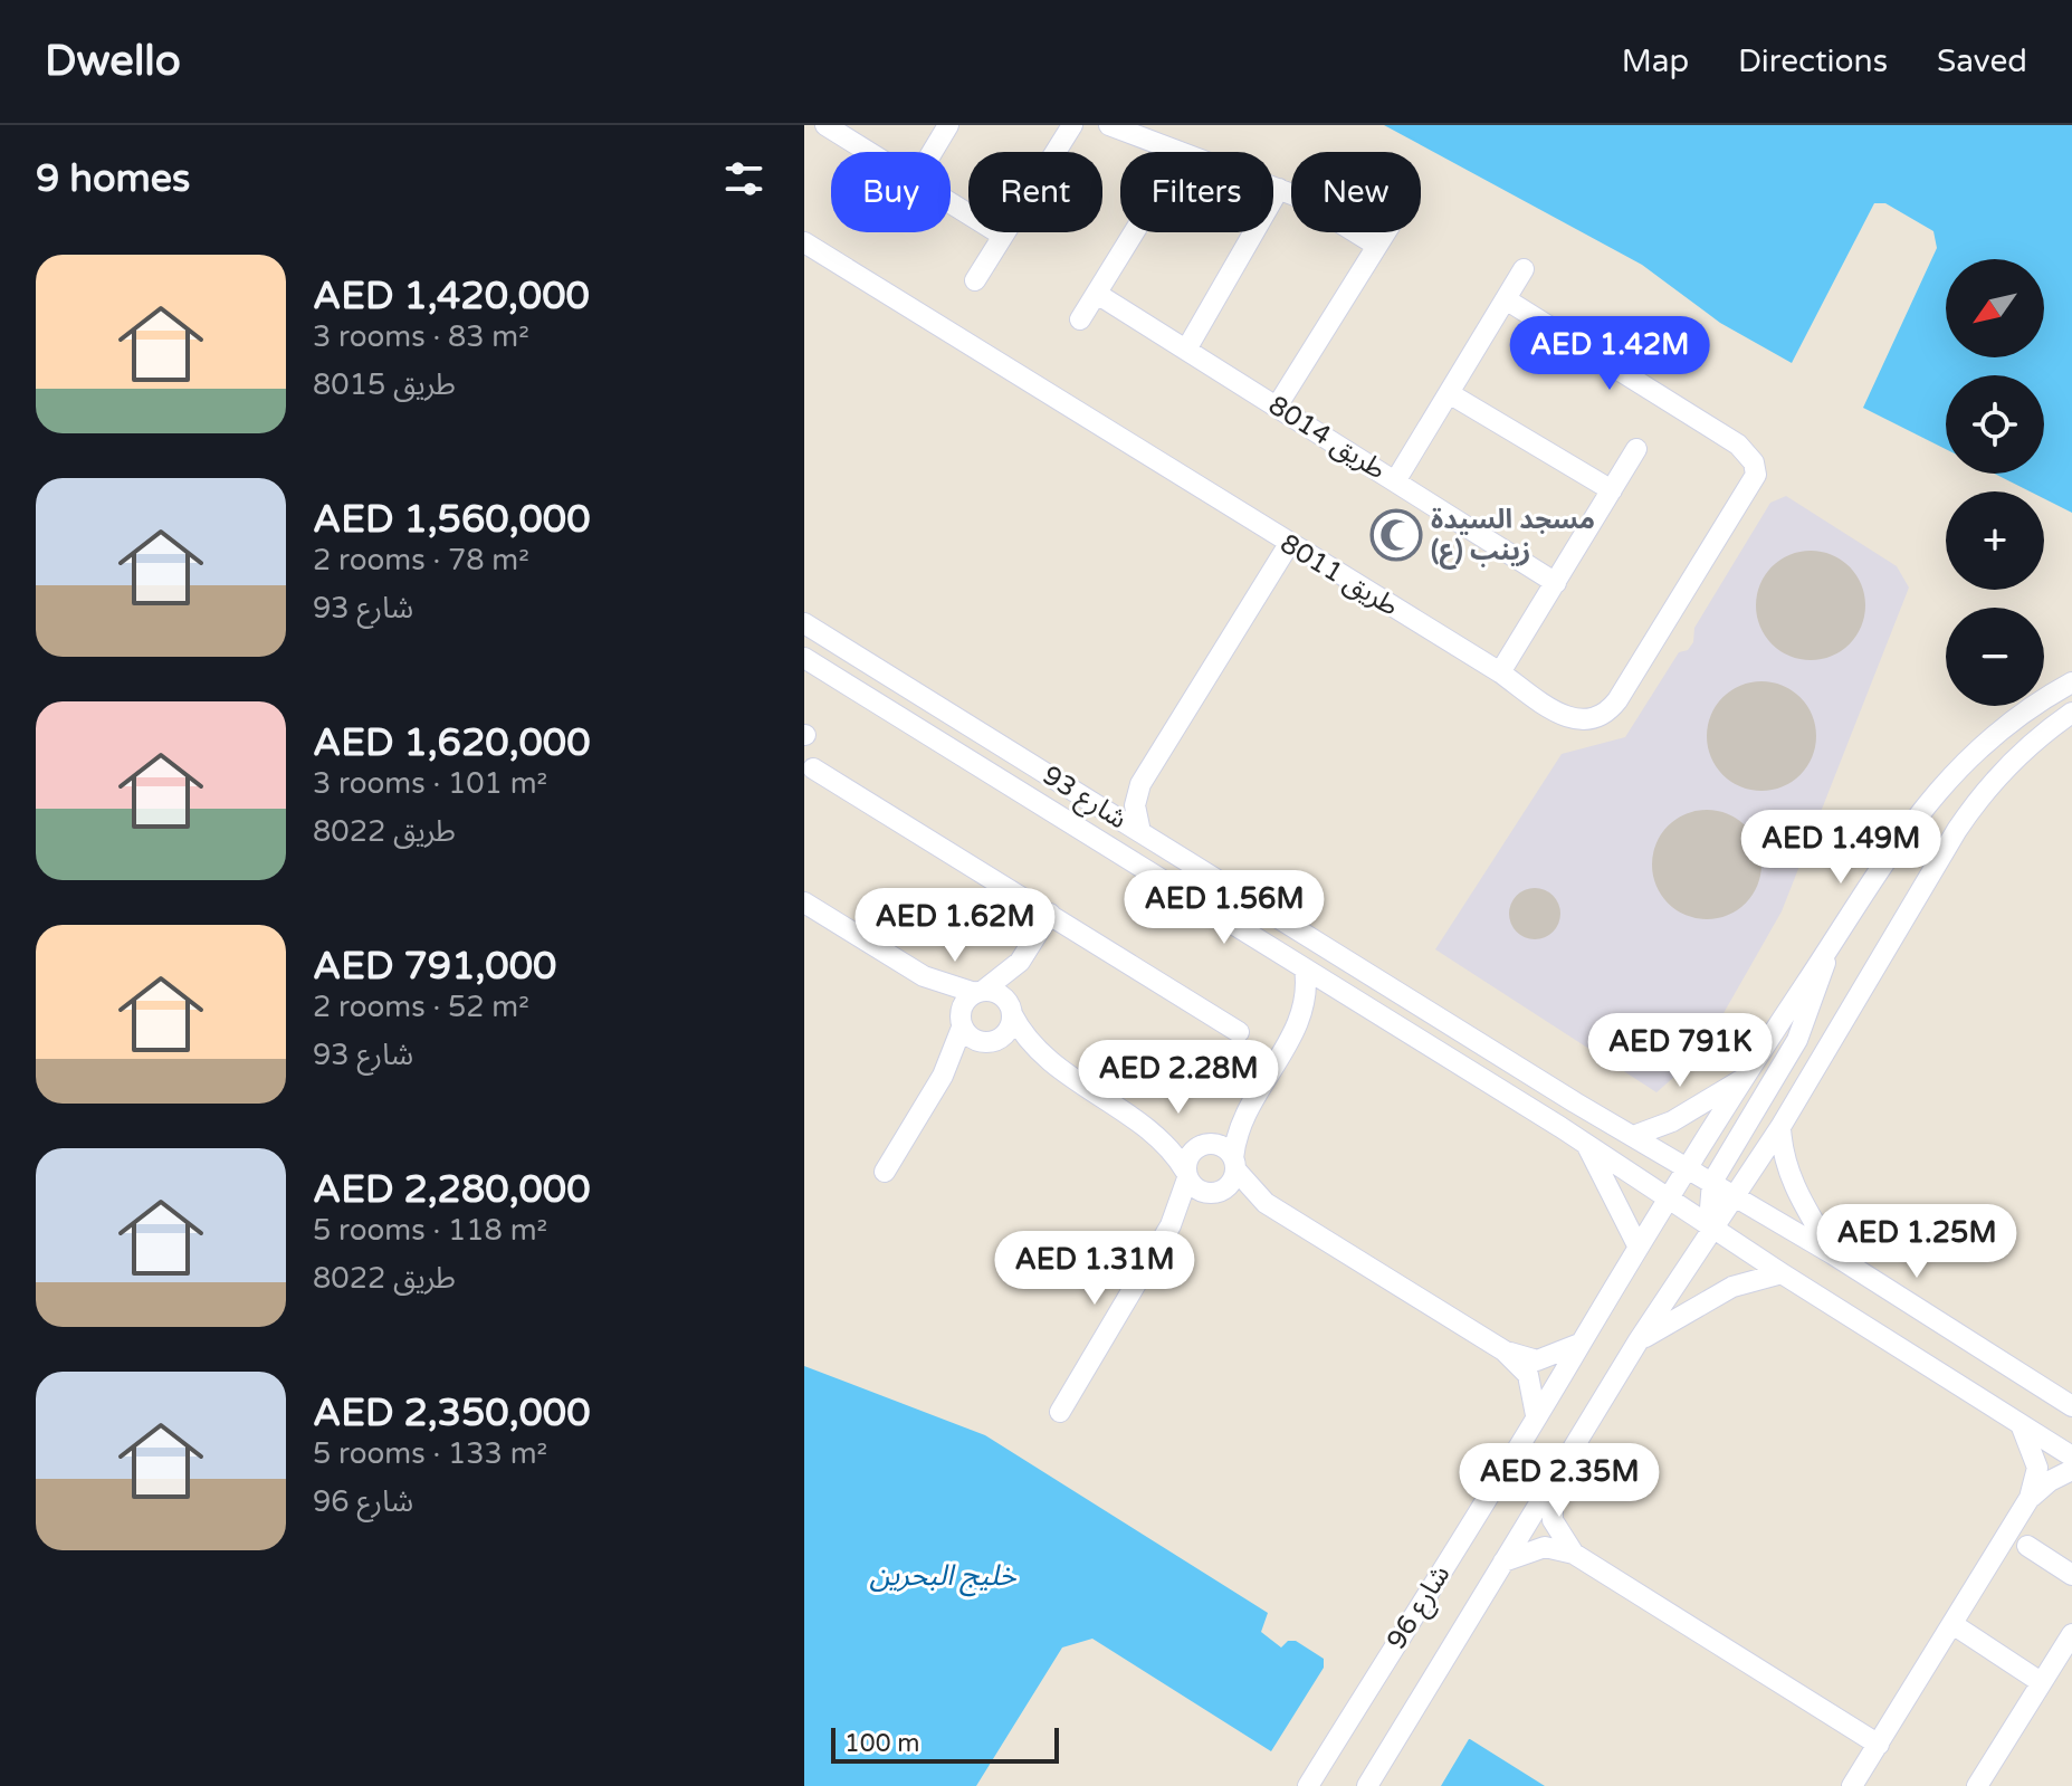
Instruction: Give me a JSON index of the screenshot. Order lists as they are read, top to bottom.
{
  "streets": {
    "street": [
      "طريق 8014",
      "طريق 8011",
      "شارع 93",
      "شارع 96"
    ]
  },
  "crossings": [
    ["شارع 93", "شارع 96"]
  ],
  "water": ["خليج البحرين"],
  "places": {
    "mosque": ["مسجد السيدة زينب (ع)"]
  },
  "scale_bar": "100 m",
  "north": "bottom left",
  "page": {
    "header": "Dwello",
    "nav": ["Map", "Directions", "Saved"],
    "heading": "9 homes",
    "chip": [
      "Buy",
      "Rent",
      "Filters",
      "New"
    ],
    "list": [
      {
        "name": "AED 1,420,000",
        "note": "3 rooms · 83 m² · طريق 8015"
      },
      {
        "name": "AED 1,560,000",
        "note": "2 rooms · 78 m² · شارع 93"
      },
      {
        "name": "AED 1,620,000",
        "note": "3 rooms · 101 m² · طريق 8022"
      },
      {
        "name": "AED 791,000",
        "note": "2 rooms · 52 m² · شارع 93"
      },
      {
        "name": "AED 2,280,000",
        "note": "5 rooms · 118 m² · طريق 8022"
      },
      {
        "name": "AED 2,350,000",
        "note": "5 rooms · 133 m² · شارع 96"
      }
    ],
    "map_buttons": ["+", "−"],
    "price": [
      "AED 1.42M",
      "AED 1.49M",
      "AED 1.56M",
      "AED 1.62M",
      "AED 791K",
      "AED 2.28M",
      "AED 1.25M",
      "AED 1.31M",
      "AED 2.35M"
    ],
    "scale": "100 m"
  }
}
